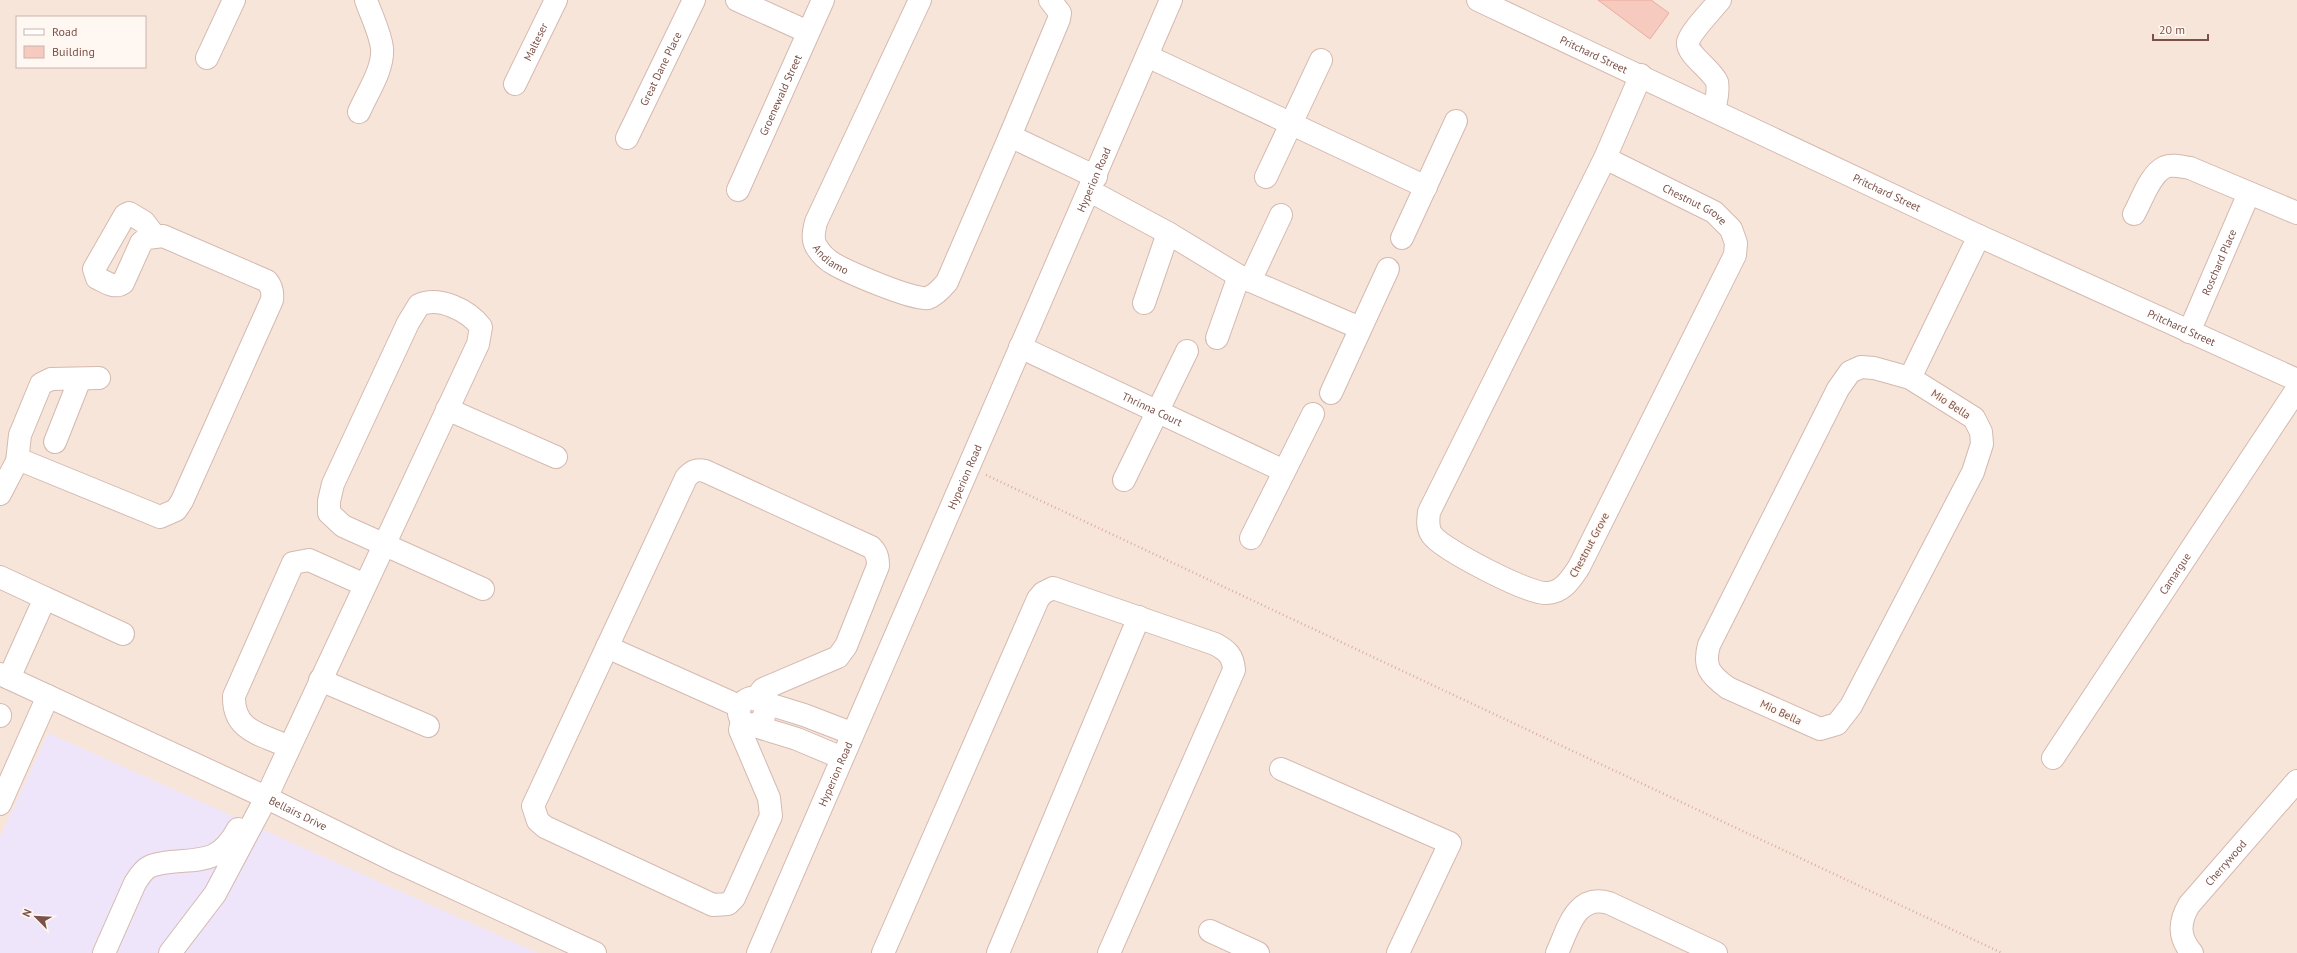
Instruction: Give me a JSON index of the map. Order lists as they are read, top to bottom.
{
  "streets": {
    "street": [
      "Malteser",
      "Pritchard Street",
      "Great Dane Place",
      "Groenewald Street",
      "Hyperion Road",
      "Chestnut Grove",
      "Andiamo",
      "Roschard Place",
      "Mio Bella",
      "Thrinna Court",
      "Camargue",
      "Bellairs Drive",
      "Cherrywood"
    ]
  },
  "crossings": [
    ["Pritchard Street", "Chestnut Grove"],
    ["Pritchard Street", "Roschard Place"],
    ["Hyperion Road", "Thrinna Court"]
  ],
  "legend": ["Road", "Building"],
  "scale_bar": "20 m",
  "north": "top left"
}
